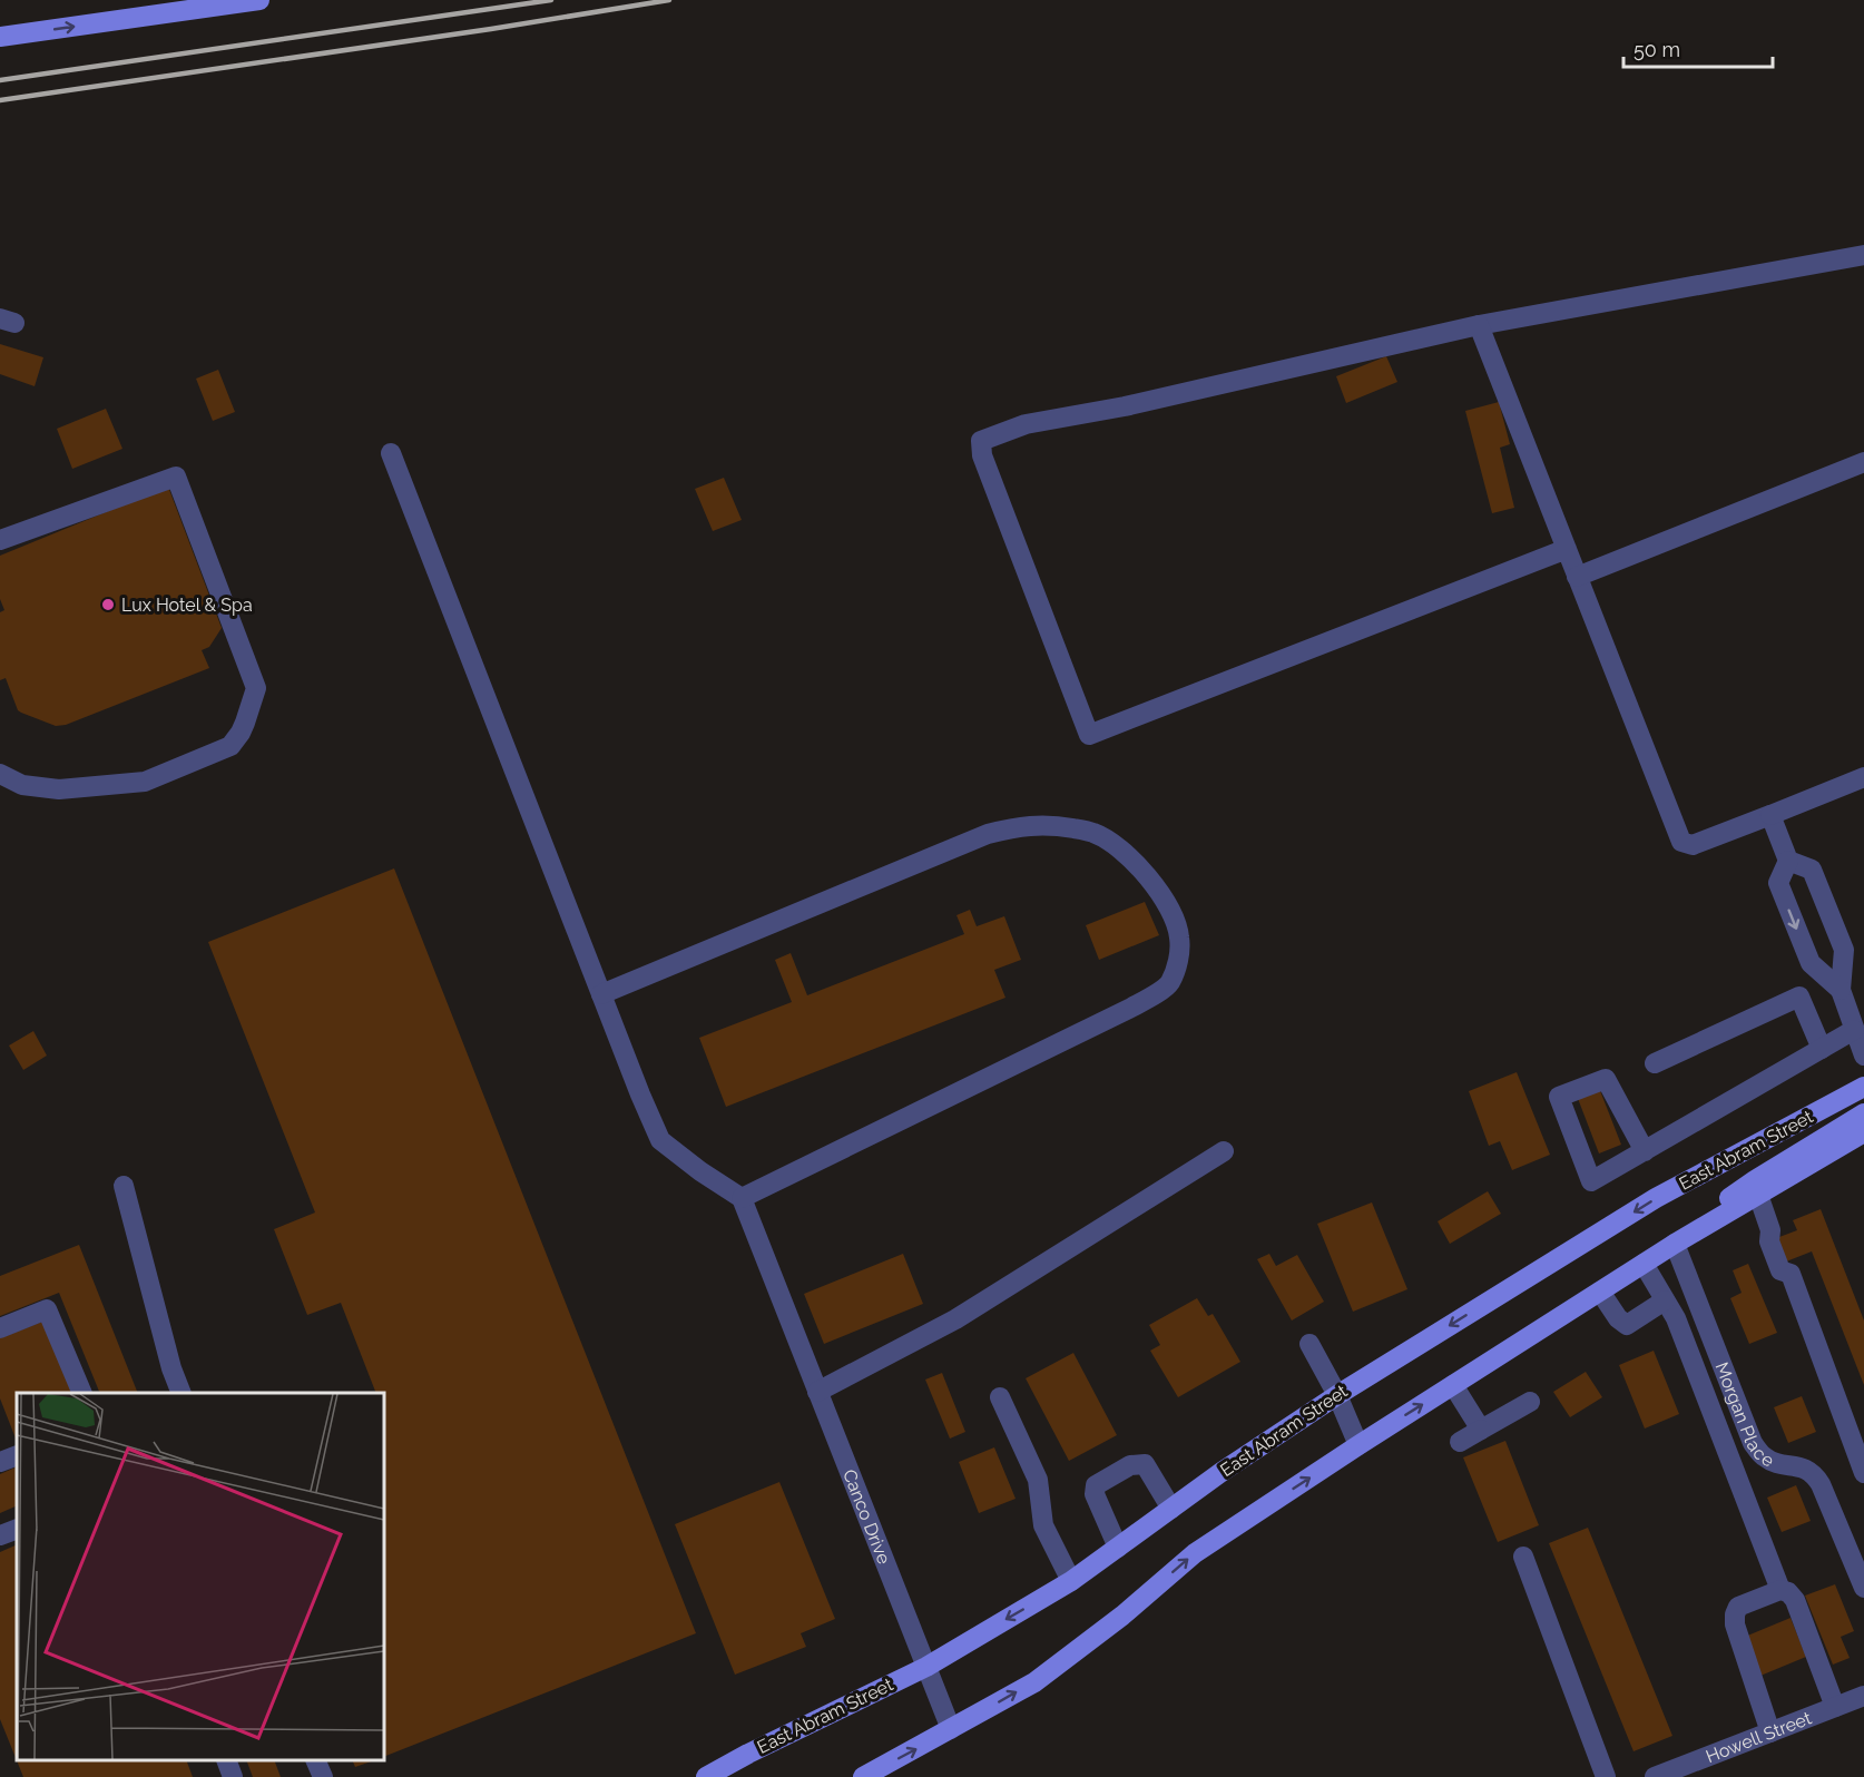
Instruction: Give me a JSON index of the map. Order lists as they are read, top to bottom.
{
  "streets": {
    "main road": ["East Abram Street"],
    "street": ["Morgan Place", "Canco Drive", "Howell Street"]
  },
  "crossings": [
    ["East Abram Street", "Canco Drive"]
  ],
  "places": ["Lux Hotel & Spa"],
  "scale_bar": "50 m"
}
